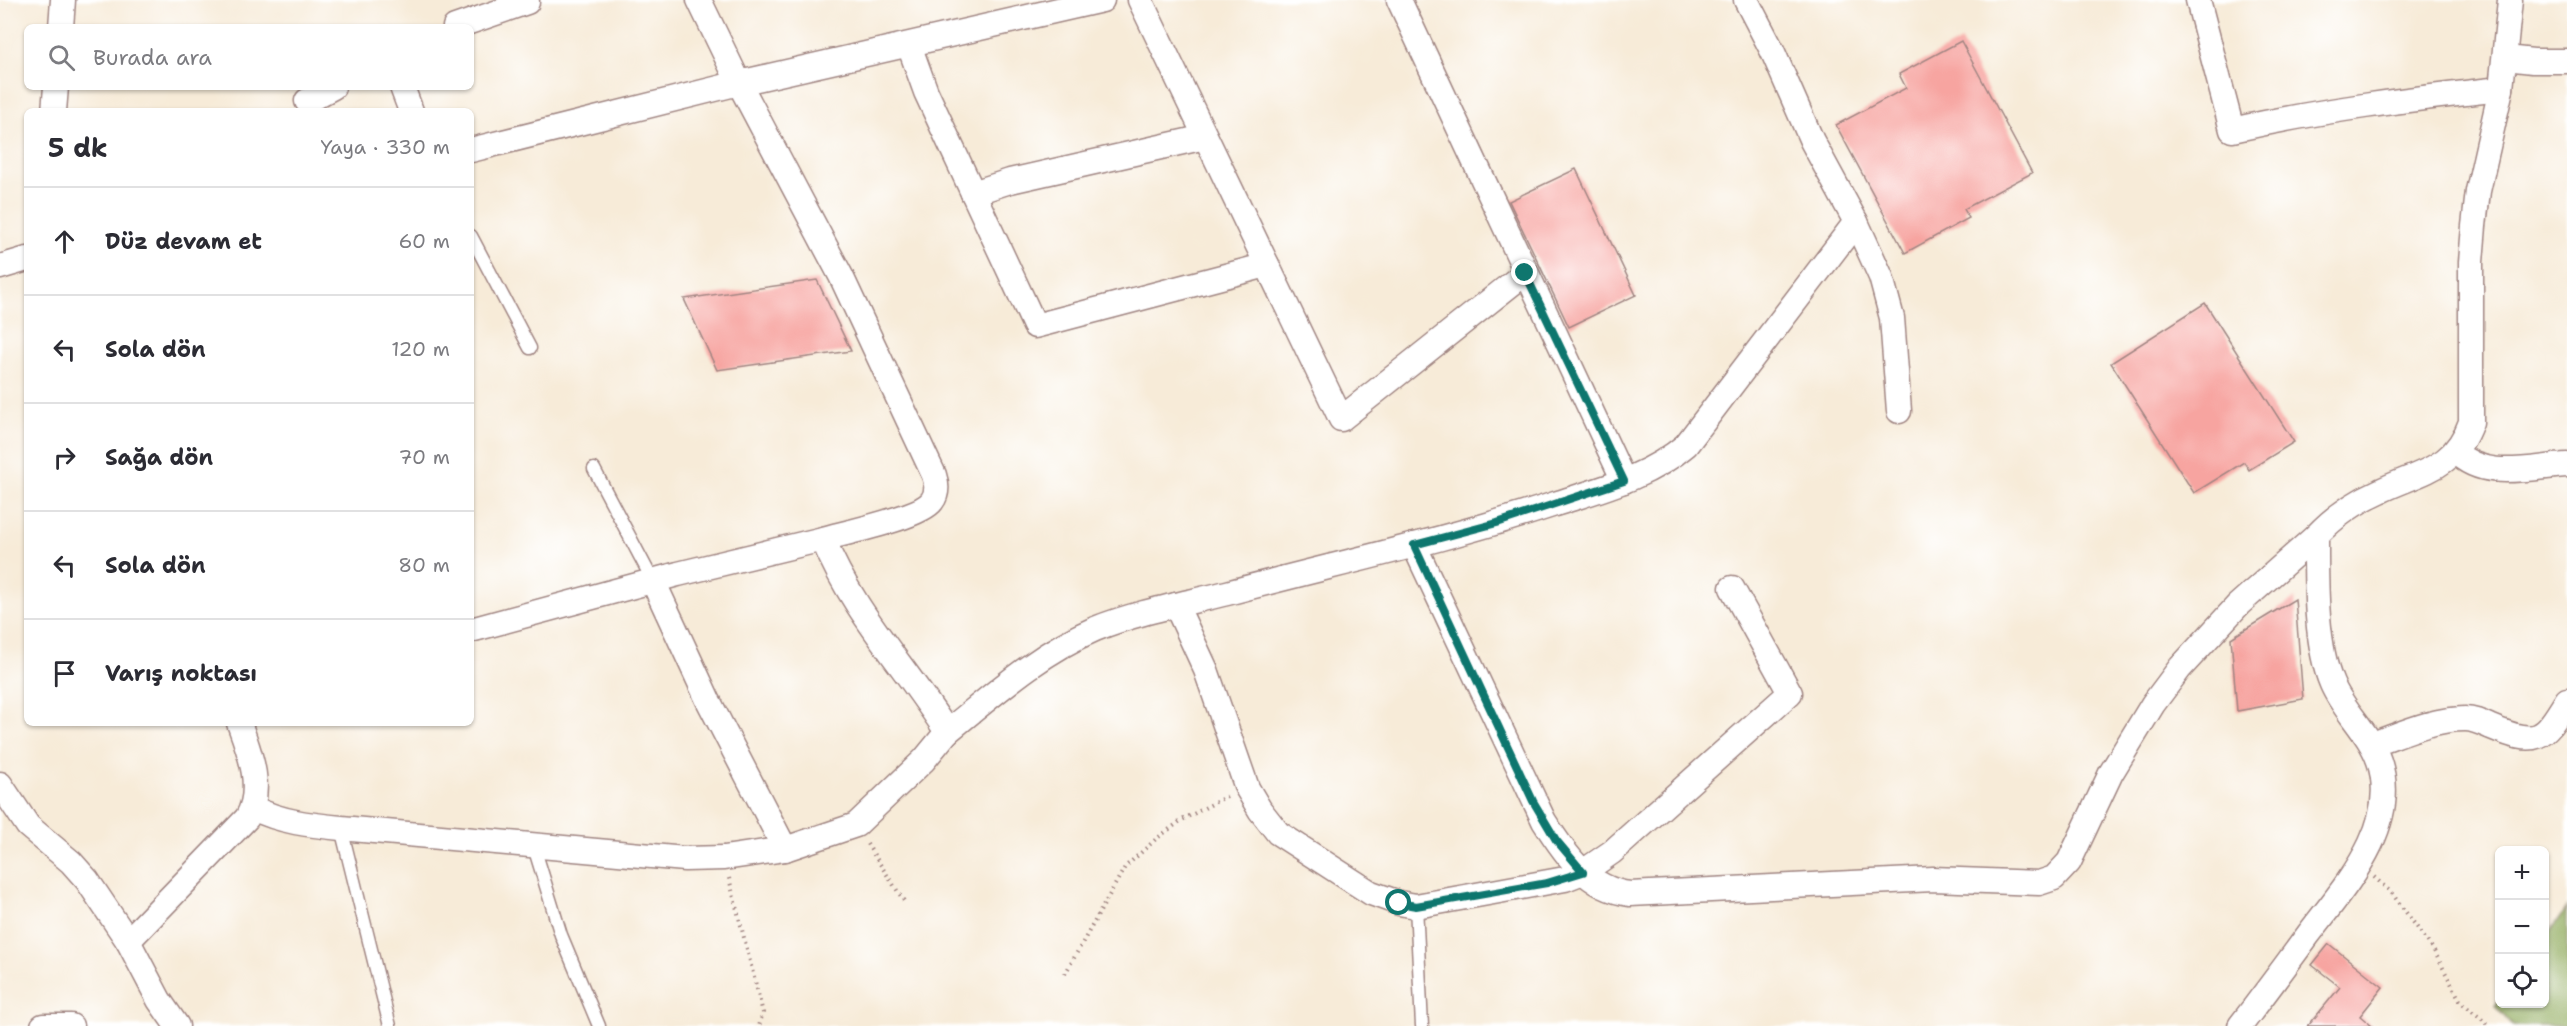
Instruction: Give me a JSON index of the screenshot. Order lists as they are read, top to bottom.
{
  "page": {
    "search": "Burada ara",
    "heading": ["5 dk", "Yaya · 330 m"],
    "list": [
      ["Düz devam et", "60 m"],
      ["Sola dön", "120 m"],
      ["Sağa dön", "70 m"],
      ["Sola dön", "80 m"],
      "Varış noktası"
    ],
    "map_buttons": ["+", "−"]
  }
}
